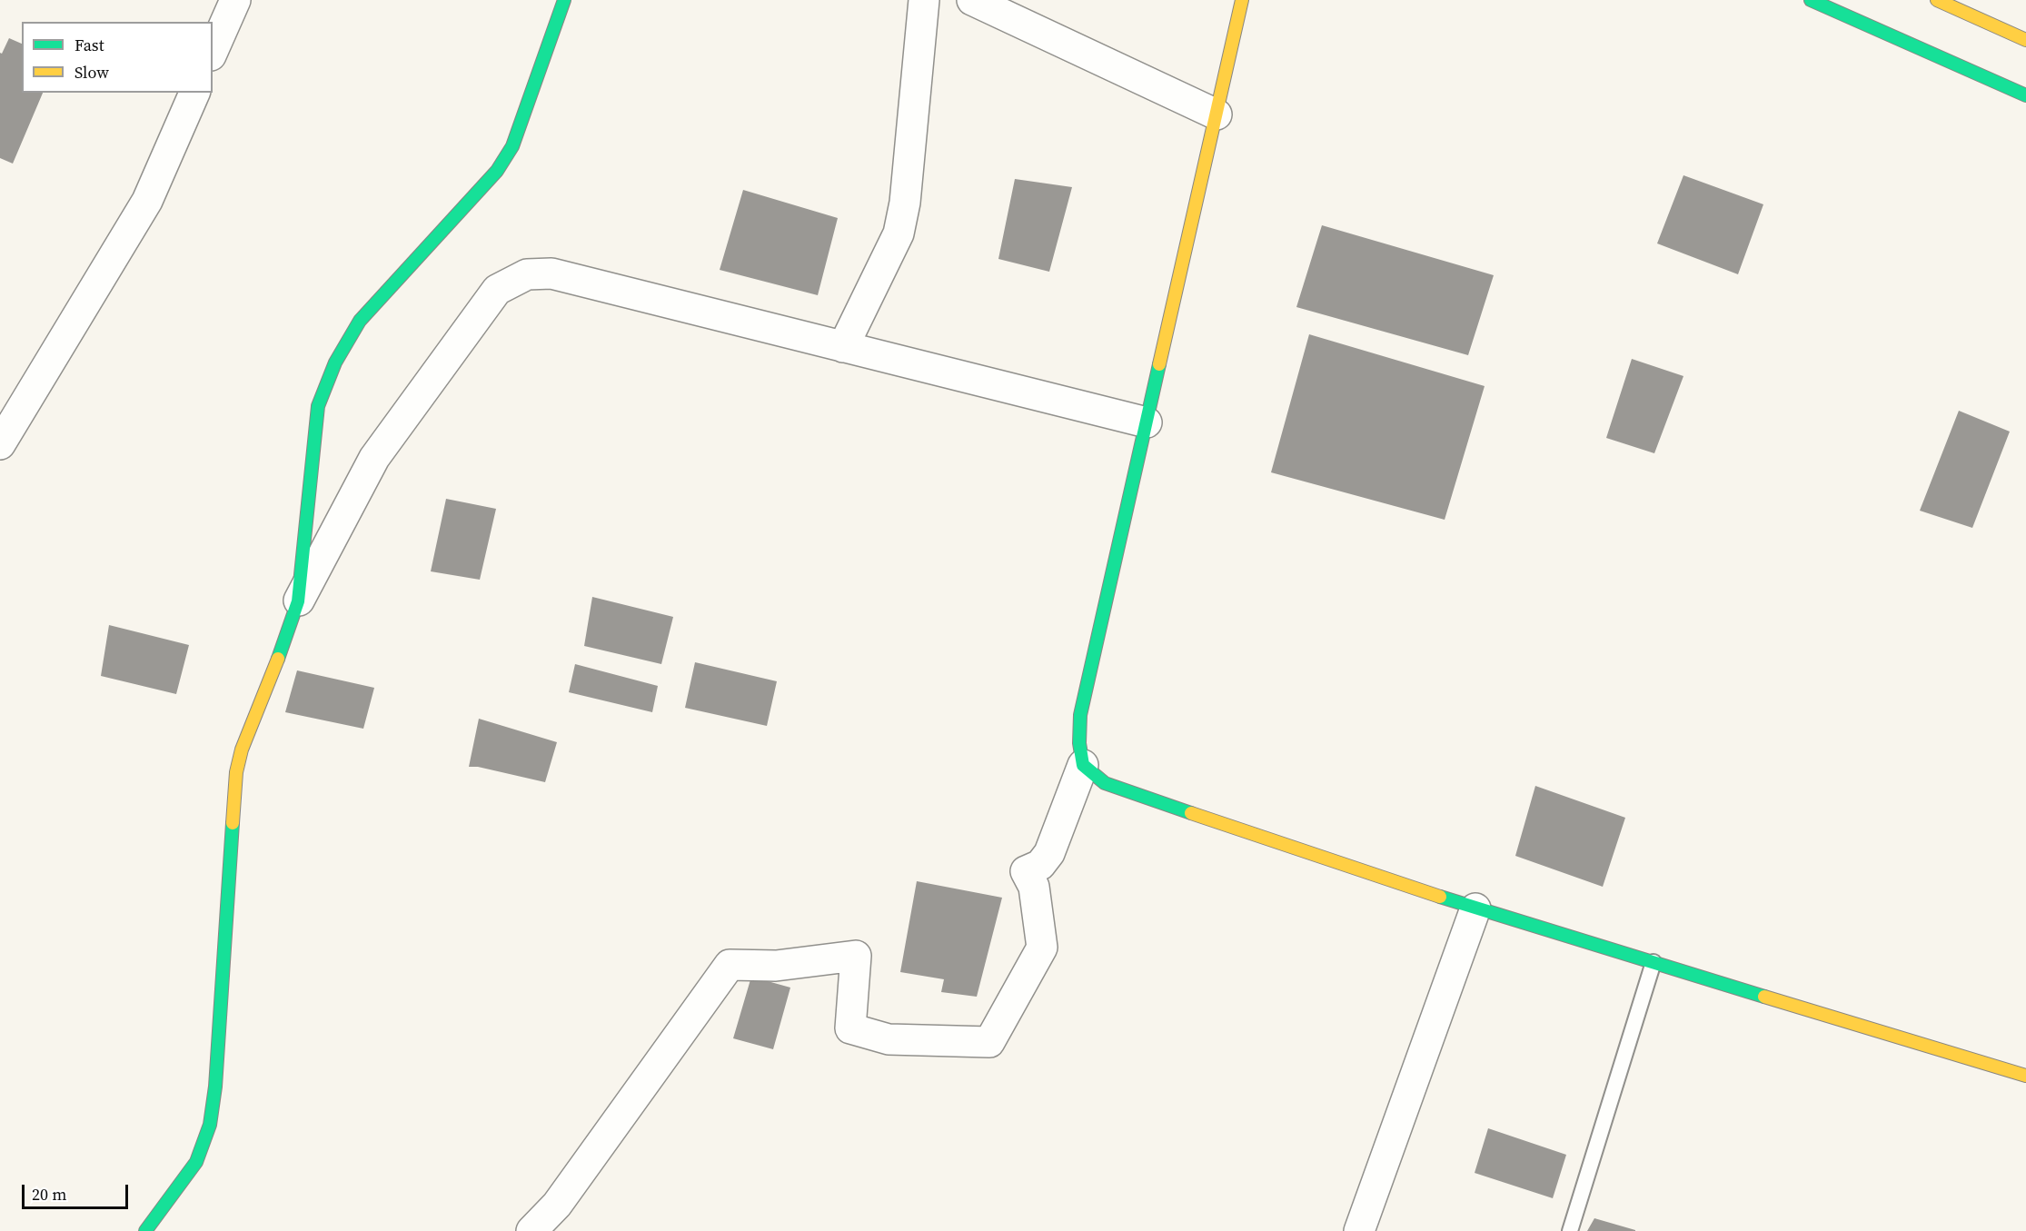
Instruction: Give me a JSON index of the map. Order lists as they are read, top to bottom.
{
  "legend": ["Fast", "Slow"],
  "scale_bar": "20 m"
}
